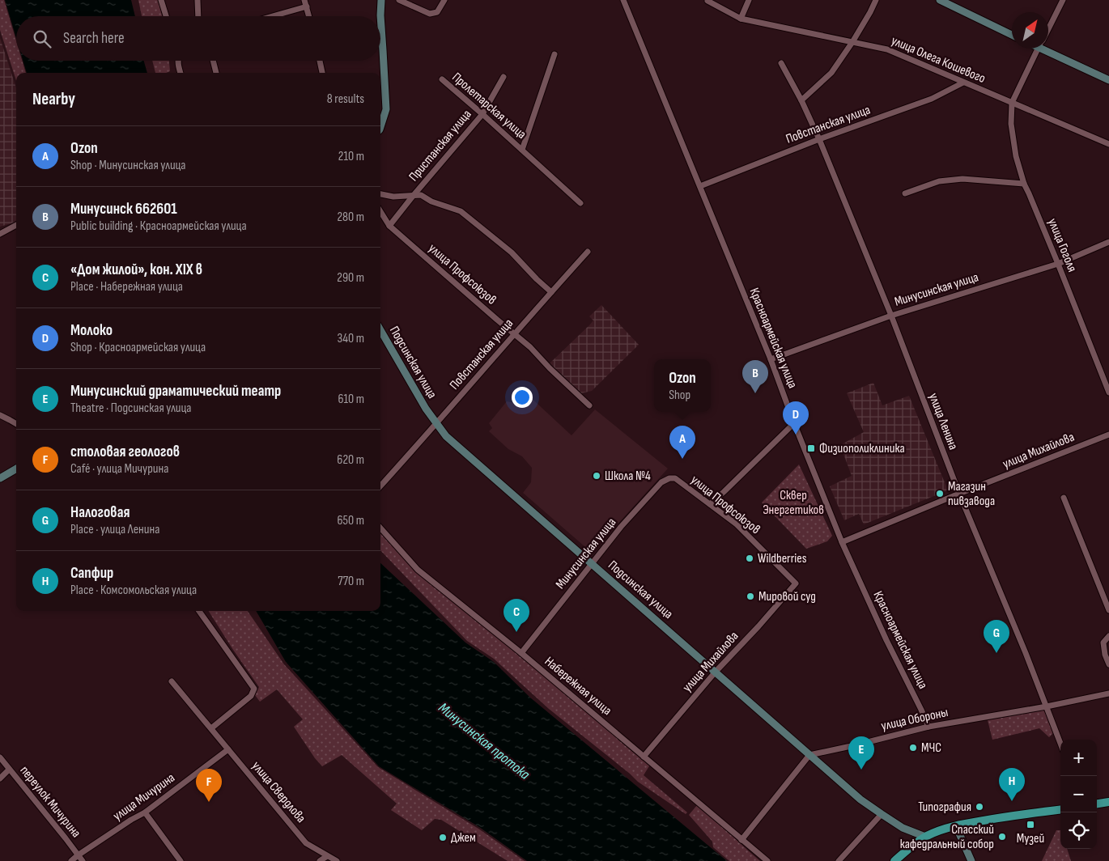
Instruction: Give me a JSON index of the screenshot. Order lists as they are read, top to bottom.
{
  "streets": {
    "street": [
      "улица Олега Кошевого",
      "Пролетарская улица",
      "Повстанская улица",
      "Пристанская улица",
      "улица Гоголя",
      "улица Профсоюзов",
      "Минусинская улица",
      "Красноармейская улица",
      "Подсинская улица",
      "улица Ленина",
      "улица Михайлова",
      "Набережная улица",
      "улица Обороны",
      "улица Свердлова",
      "улица Мичурина",
      "переулок Мичурина"
    ]
  },
  "crossings": [
    ["улица Олега Кошевого", "Повстанская улица"],
    ["улица Олега Кошевого", "улица Гоголя"],
    ["Пролетарская улица", "Пристанская улица"],
    ["Повстанская улица", "улица Профсоюзов"],
    ["Повстанская улица", "Красноармейская улица"],
    ["Повстанская улица", "Подсинская улица"],
    ["Повстанская улица", "улица Ленина"],
    ["Пристанская улица", "улица Профсоюзов"],
    ["улица Гоголя", "Минусинская улица"],
    ["улица Профсоюзов", "Минусинская улица"],
    ["улица Профсоюзов", "улица Михайлова"],
    ["Минусинская улица", "Красноармейская улица"],
    ["Минусинская улица", "Подсинская улица"],
    ["Минусинская улица", "улица Ленина"],
    ["Минусинская улица", "Набережная улица"],
    ["Красноармейская улица", "улица Михайлова"],
    ["Красноармейская улица", "улица Обороны"],
    ["Подсинская улица", "улица Михайлова"],
    ["Подсинская улица", "улица Обороны"],
    ["улица Ленина", "улица Михайлова"],
    ["улица Ленина", "улица Обороны"],
    ["улица Михайлова", "Набережная улица"],
    ["улица Свердлова", "улица Мичурина"],
    ["улица Мичурина", "переулок Мичурина"]
  ],
  "water": ["Минусинская протока"],
  "parks": ["Сквер Энергетиков"],
  "places": {
    "transit": ["Физиополиклиника", "Музей"],
    "other": [
      "Школа №4",
      "Магазин пивзавода",
      "Wildberries",
      "Мировой суд",
      "МЧС",
      "Типография",
      "Спасский кафедральный собор",
      "Джем"
    ]
  },
  "north": "top right",
  "page": {
    "search": "Search here",
    "heading": ["Nearby", "8 results"],
    "list": [
      {
        "mark": "A",
        "name": "Ozon",
        "note": "Shop · Минусинская улица",
        "value": "210 m"
      },
      {
        "mark": "B",
        "name": "Минусинск 662601",
        "note": "Public building · Красноармейская улица",
        "value": "280 m"
      },
      {
        "mark": "C",
        "name": "«Дом жилой», кон. ХIХ в",
        "note": "Place · Набережная улица",
        "value": "290 m"
      },
      {
        "mark": "D",
        "name": "Молоко",
        "note": "Shop · Красноармейская улица",
        "value": "340 m"
      },
      {
        "mark": "E",
        "name": "Минусинский драматический театр",
        "note": "Theatre · Подсинская улица",
        "value": "610 m"
      },
      {
        "mark": "F",
        "name": "столовая геологов",
        "note": "Café · улица Мичурина",
        "value": "620 m"
      },
      {
        "mark": "G",
        "name": "Налоговая",
        "note": "Place · улица Ленина",
        "value": "650 m"
      },
      {
        "mark": "H",
        "name": "Сапфир",
        "note": "Place · Комсомольская улица",
        "value": "770 m"
      }
    ],
    "popup": ["Ozon", "Shop"],
    "pins": [
      "B",
      "D",
      "A",
      "C",
      "G",
      "E",
      "H",
      "F"
    ],
    "map_buttons": ["+", "−"]
  }
}
